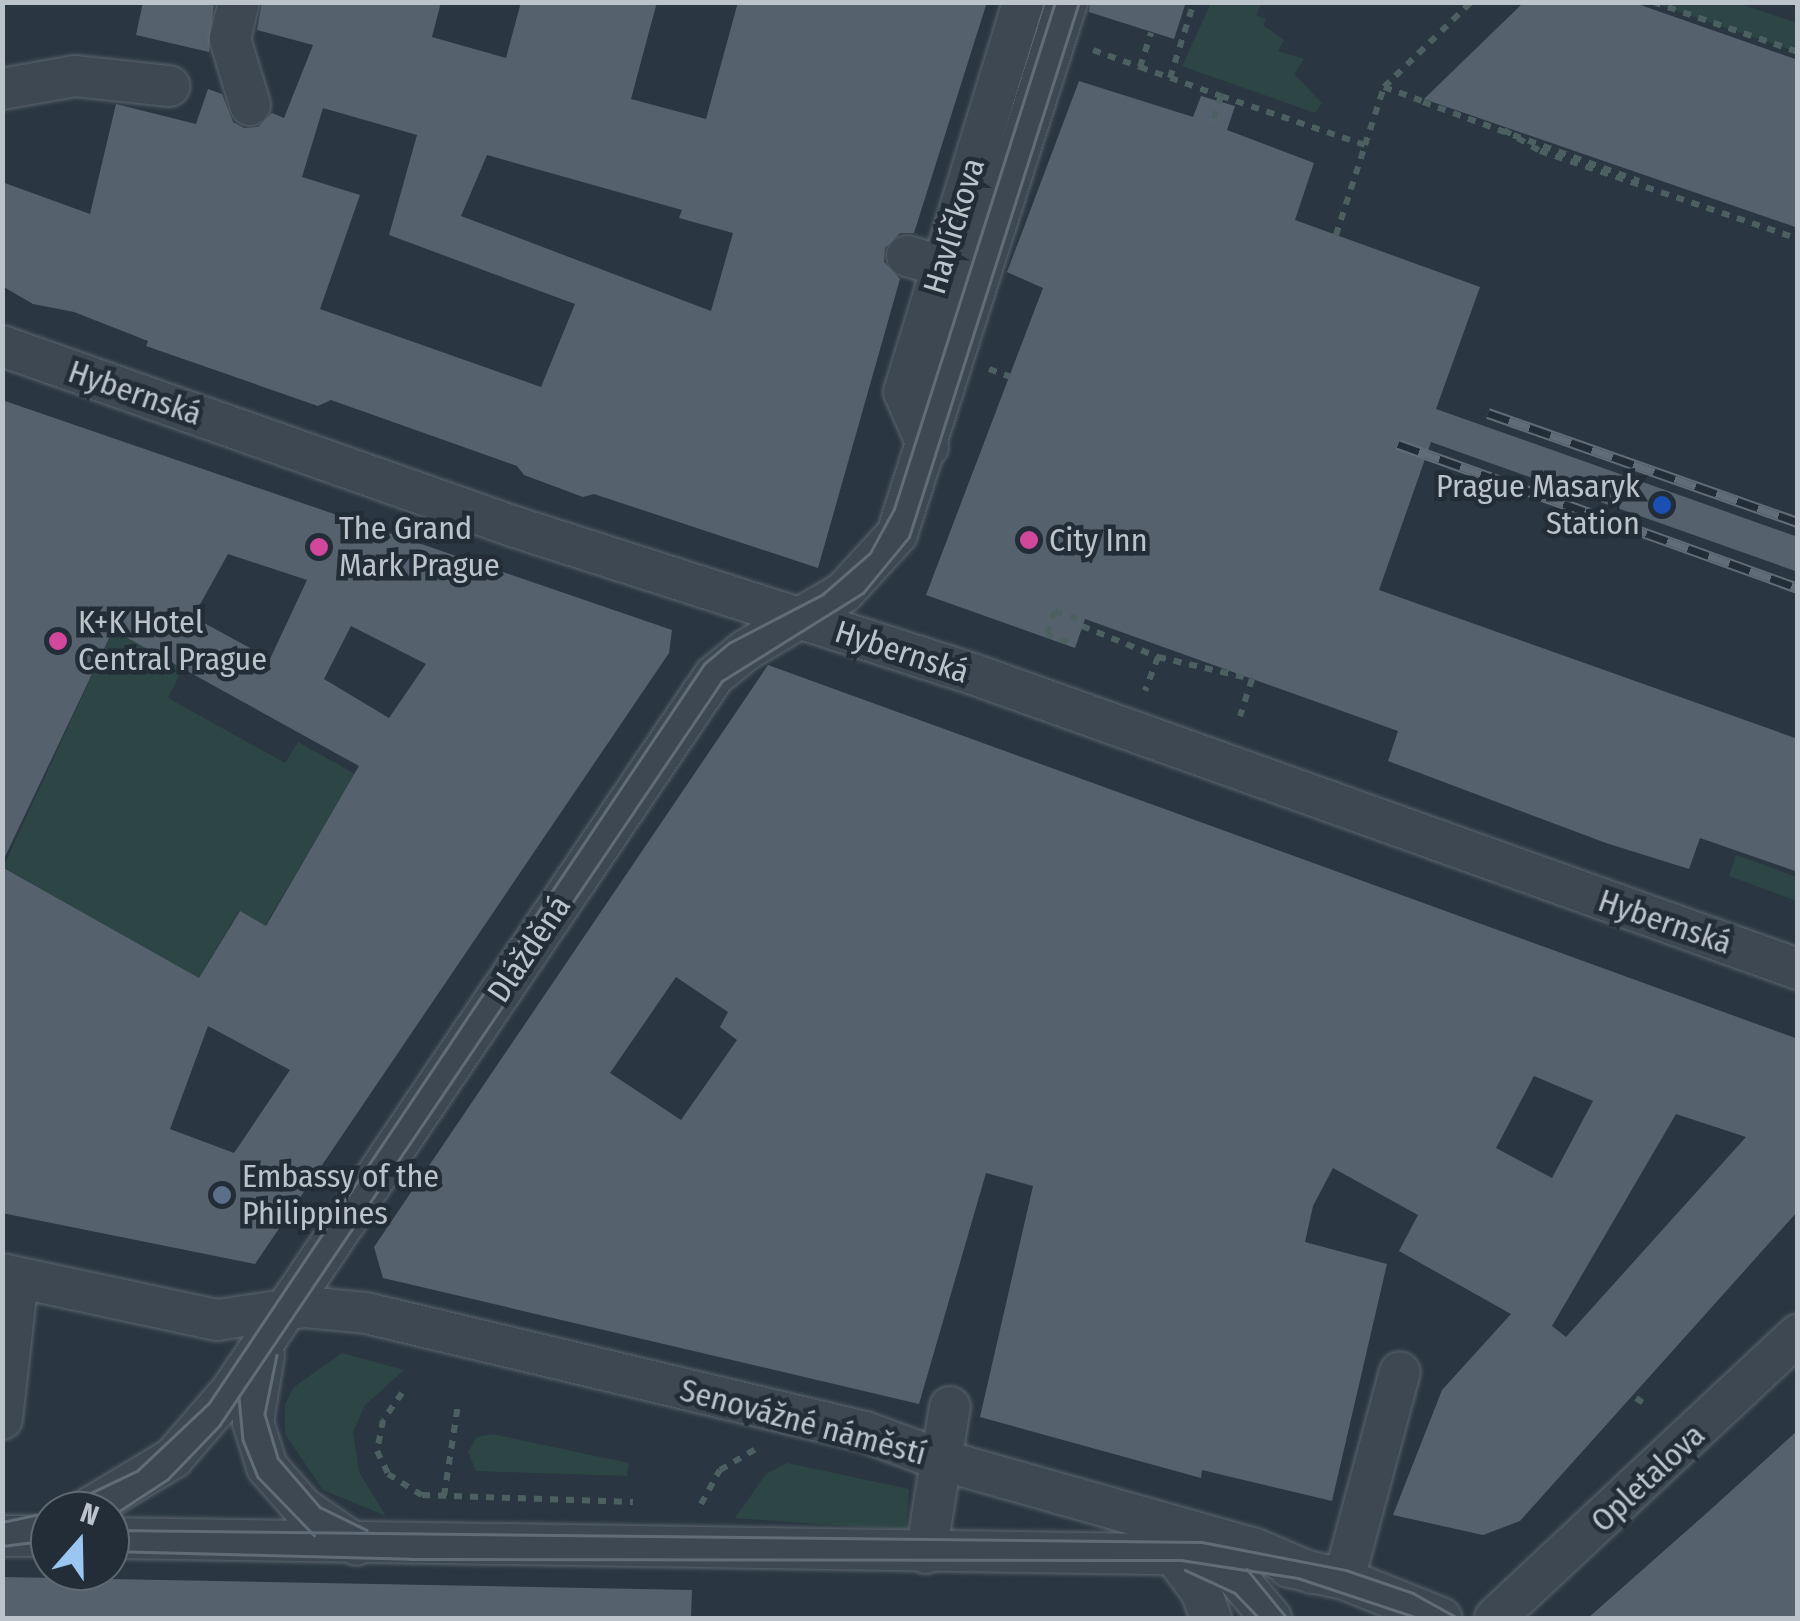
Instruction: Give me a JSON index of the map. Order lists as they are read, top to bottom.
{
  "streets": {
    "street": [
      "Havlíčkova",
      "Hybernská",
      "Dlážděná",
      "Senovážné náměstí",
      "Opletalova"
    ]
  },
  "crossings": [
    ["Havlíčkova", "Hybernská"],
    ["Havlíčkova", "Dlážděná"],
    ["Hybernská", "Dlážděná"],
    ["Dlážděná", "Senovážné náměstí"]
  ],
  "places": [
    "Prague Masaryk Station",
    "City Inn",
    "The Grand Mark Prague",
    "K+K Hotel Central Prague",
    "Embassy of the Philippines"
  ],
  "north": "top"
}
